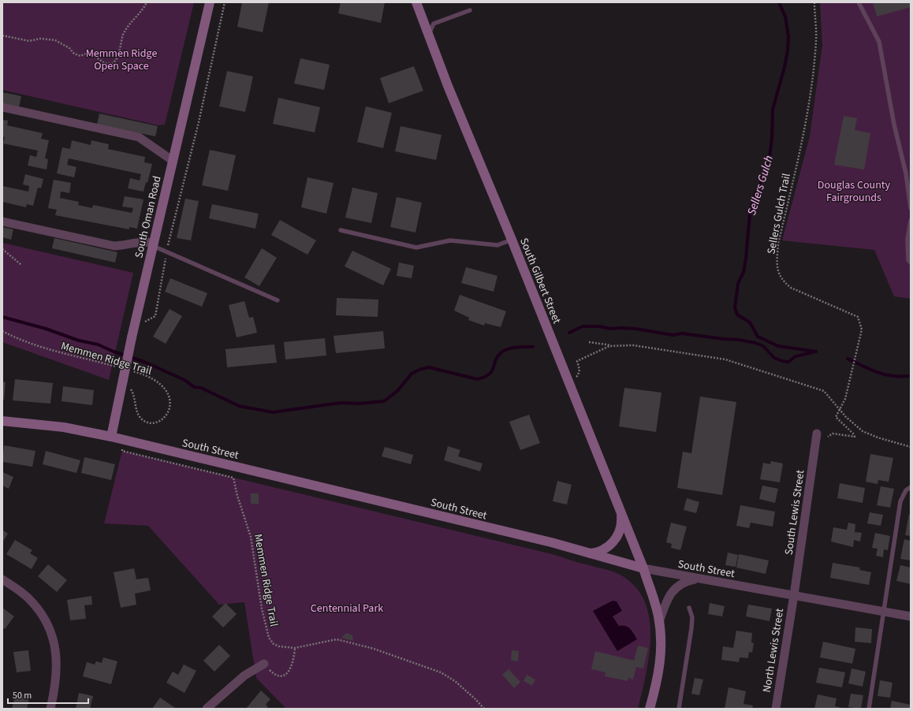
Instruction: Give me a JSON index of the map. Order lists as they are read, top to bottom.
{
  "streets": {
    "street": [
      "South Oman Road",
      "South Gilbert Street",
      "South Street",
      "South Lewis Street",
      "North Lewis Street"
    ],
    "path": ["Sellers Gulch Trail", "Memmen Ridge Trail"]
  },
  "crossings": [
    ["South Oman Road", "Memmen Ridge Trail"],
    ["South Oman Road", "South Street"],
    ["South Gilbert Street", "South Street"],
    ["South Street", "South Lewis Street"],
    ["South Street", "North Lewis Street"],
    ["South Lewis Street", "North Lewis Street"]
  ],
  "water": ["Sellers Gulch"],
  "parks": ["Memmen Ridge Open Space", "Douglas County Fairgrounds", "Centennial Park"],
  "scale_bar": "50 m"
}
